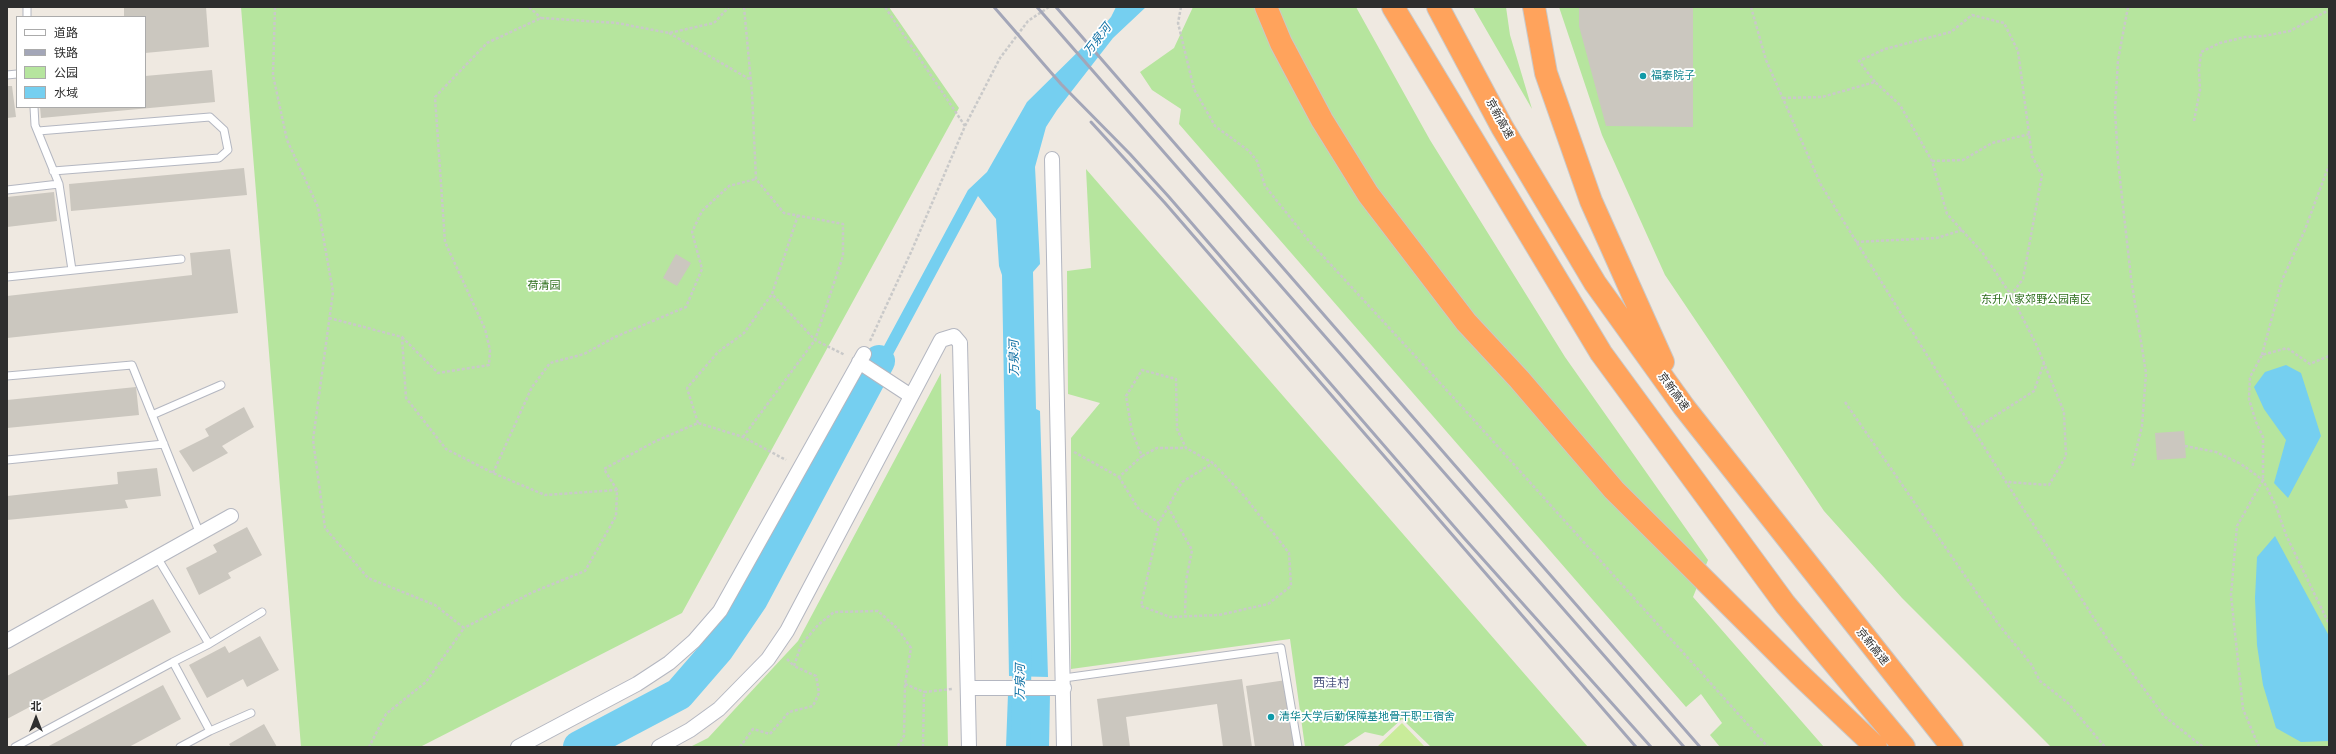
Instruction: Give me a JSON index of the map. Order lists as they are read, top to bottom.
{
  "streets": {
    "highway": ["京新高速"]
  },
  "districts": ["西洼村"],
  "water": ["万泉河"],
  "parks": ["荷清园", "东升八家郊野公园南区"],
  "places": ["福泰院子", "清华大学后勤保障基地骨干职工宿舍"],
  "legend": [
    "道路",
    "铁路",
    "公园",
    "水域"
  ],
  "north": "top"
}
